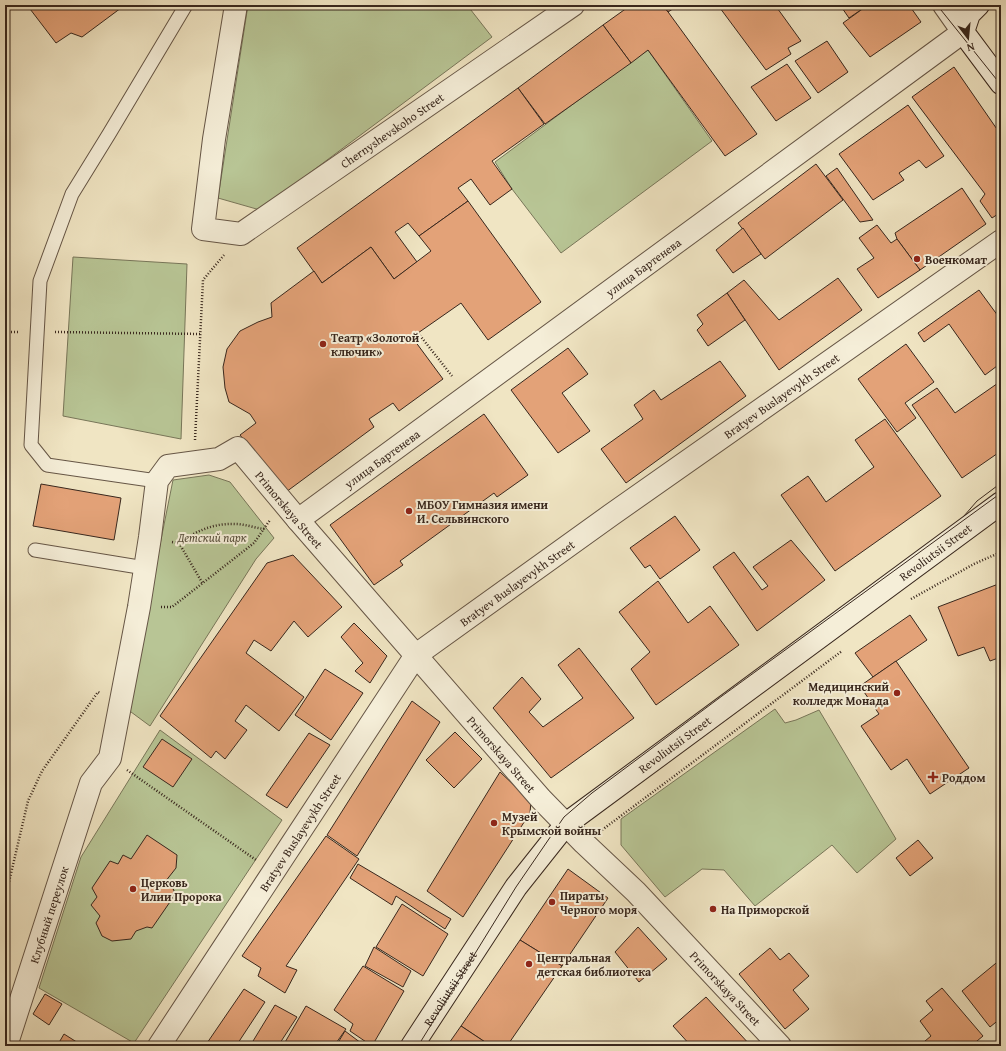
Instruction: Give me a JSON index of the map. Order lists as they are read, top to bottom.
{
  "streets": {
    "street": [
      "Chernyshevskoho Street",
      "улица Бартенева",
      "Bratyev Buslayevykh Street",
      "Primorskaya Street",
      "Revoliutsii Street",
      "Клубный переулок"
    ]
  },
  "crossings": [
    ["улица Бартенева", "Primorskaya Street"],
    ["Bratyev Buslayevykh Street", "Primorskaya Street"],
    ["Primorskaya Street", "Revoliutsii Street"]
  ],
  "parks": ["Детский парк"],
  "places": {
    "other": [
      "Военкомат",
      "Театр «Золотой ключик»",
      "МБОУ Гимназия имени И. Сельвинского",
      "Медицинский колледж Монада",
      "Музей Крымской войны",
      "Церковь Илии Пророка",
      "Пираты Черного моря",
      "На Приморской",
      "Центральная детская библиотека"
    ],
    "health": ["Роддом"]
  },
  "north": "bottom"
}
